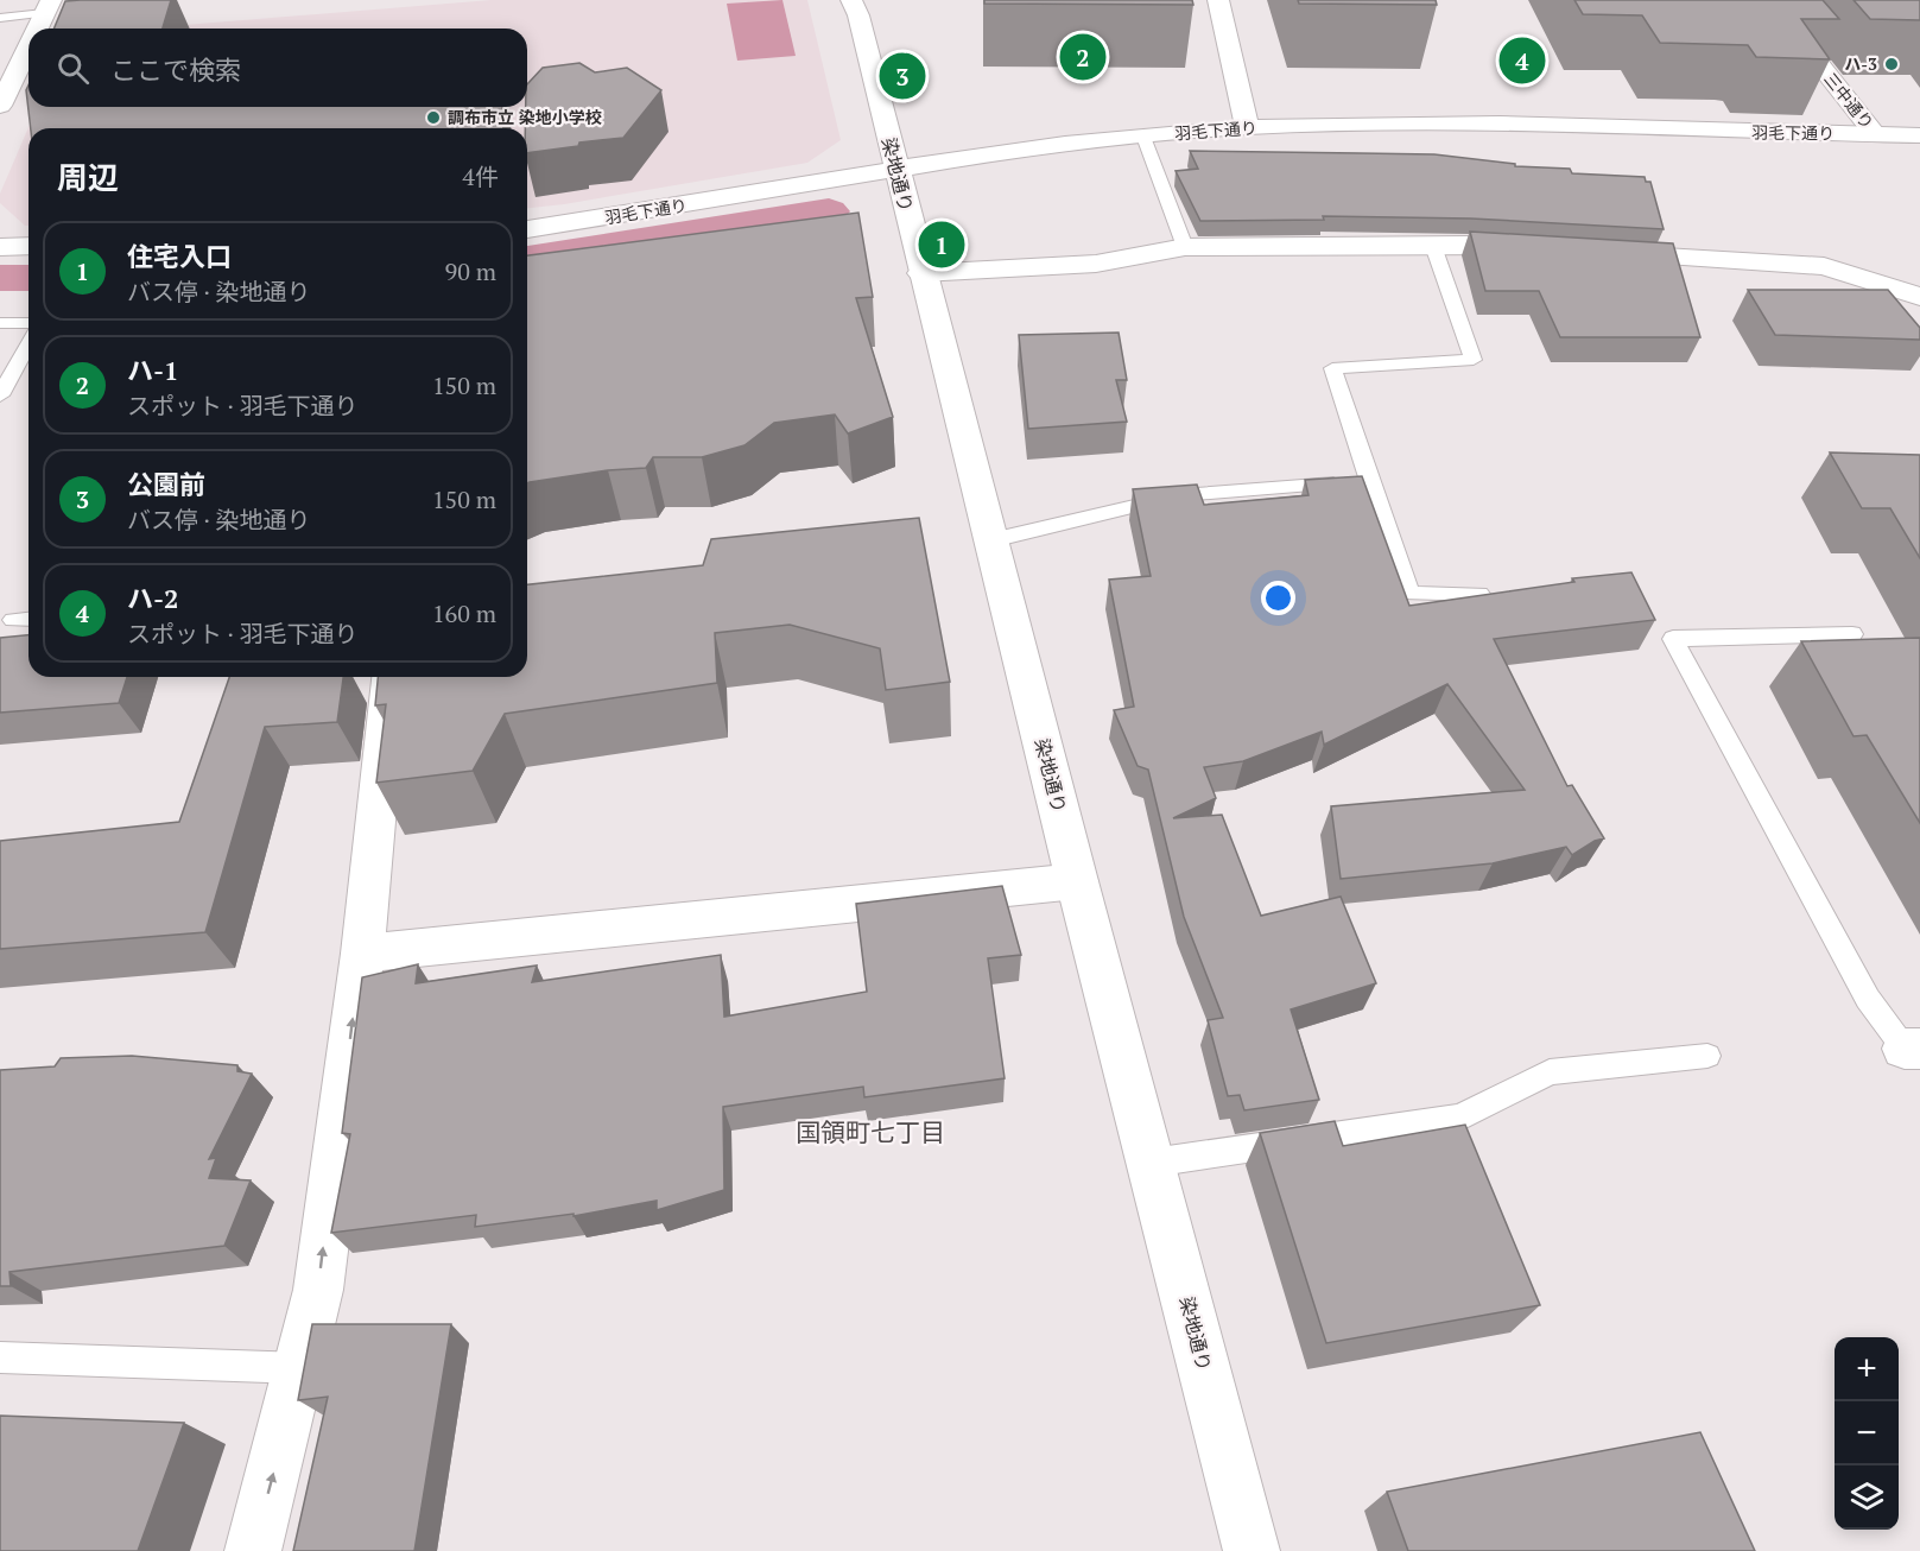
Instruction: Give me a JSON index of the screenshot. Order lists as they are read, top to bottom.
{
  "streets": {
    "street": ["三中通り", "羽毛下通り", "染地通り"]
  },
  "crossings": [
    ["三中通り", "羽毛下通り"],
    ["羽毛下通り", "染地通り"]
  ],
  "districts": ["国領町七丁目"],
  "places": ["ハ-3", "調布市立 染地小学校"],
  "page": {
    "search": "ここで検索",
    "pins": [
      "2",
      "4",
      "3",
      "1"
    ],
    "heading": ["周辺", "4件"],
    "list": [
      {
        "mark": "1",
        "name": "住宅入口",
        "note": "バス停 · 染地通り",
        "value": "90 m"
      },
      {
        "mark": "2",
        "name": "ハ-1",
        "note": "スポット · 羽毛下通り",
        "value": "150 m"
      },
      {
        "mark": "3",
        "name": "公園前",
        "note": "バス停 · 染地通り",
        "value": "150 m"
      },
      {
        "mark": "4",
        "name": "ハ-2",
        "note": "スポット · 羽毛下通り",
        "value": "160 m"
      }
    ],
    "map_buttons": ["+", "−"]
  }
}
